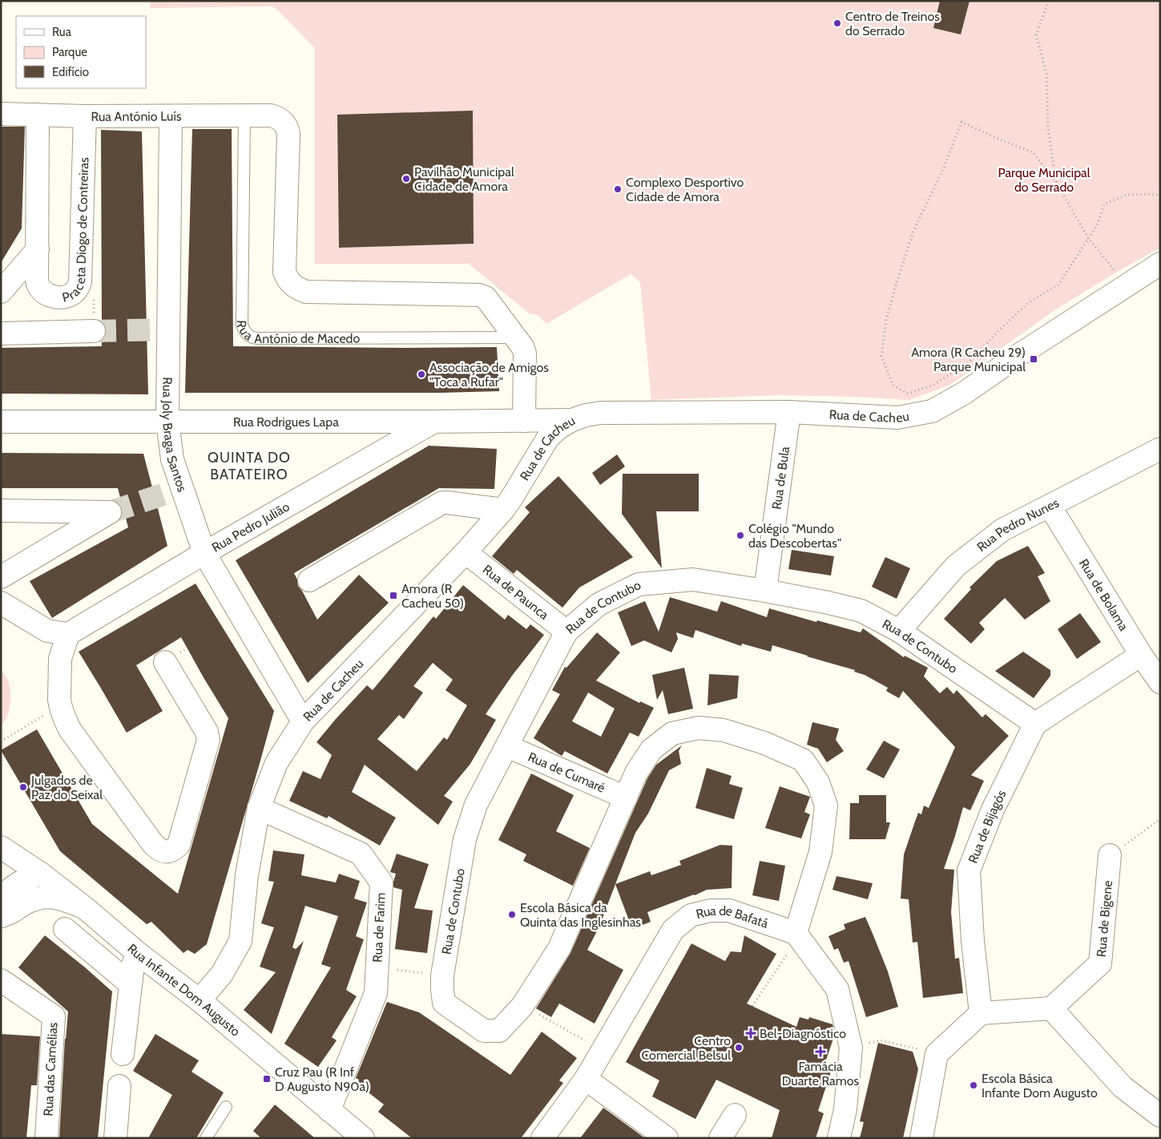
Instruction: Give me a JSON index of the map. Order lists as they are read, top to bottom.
{
  "streets": {
    "street": [
      "Rua António Luís",
      "Praceta Diogo de Contreiras",
      "Rua de Cacheu",
      "Rua Rodrigues Lapa",
      "Rua Joly Braga Santos",
      "Rua de Bula",
      "Rua Pedro Nunes",
      "Rua Pedro Julião",
      "Rua de Paunca",
      "Rua de Bolama",
      "Rua de Contubo",
      "Rua de Cumaré",
      "Rua de Bijagós",
      "Rua de Bigene",
      "Rua de Bafatá",
      "Rua de Farim",
      "Rua Infante Dom Augusto",
      "Rua das Camélias"
    ],
    "lane": ["Rua António de Macedo"]
  },
  "crossings": [
    ["Rua António Luís", "Praceta Diogo de Contreiras"],
    ["Rua António Luís", "Rua António de Macedo"],
    ["Rua António Luís", "Rua Joly Braga Santos"],
    ["Rua de Cacheu", "Rua Rodrigues Lapa"],
    ["Rua de Cacheu", "Rua Joly Braga Santos"],
    ["Rua de Cacheu", "Rua de Bula"],
    ["Rua de Cacheu", "Rua de Paunca"],
    ["Rua de Cacheu", "Rua de Farim"],
    ["Rua de Cacheu", "Rua Infante Dom Augusto"],
    ["Rua Rodrigues Lapa", "Rua Joly Braga Santos"],
    ["Rua Rodrigues Lapa", "Rua Pedro Julião"],
    ["Rua Joly Braga Santos", "Rua Pedro Julião"],
    ["Rua de Bula", "Rua de Contubo"],
    ["Rua Pedro Nunes", "Rua de Bolama"],
    ["Rua Pedro Nunes", "Rua de Contubo"],
    ["Rua de Paunca", "Rua de Contubo"],
    ["Rua de Contubo", "Rua de Cumaré"],
    ["Rua de Contubo", "Rua de Bijagós"],
    ["Rua de Contubo", "Rua de Bafatá"],
    ["Rua de Farim", "Rua Infante Dom Augusto"]
  ],
  "districts": ["QUINTA DO BATATEIRO"],
  "parks": ["Parque Municipal do Serrado"],
  "places": {
    "other": [
      "Centro de Treinos do Serrado",
      "Pavilhão Municipal Cidade de Amora",
      "Complexo Desportivo Cidade de Amora",
      "Associação de Amigos \"Toca a Rufar\"",
      "Colégio \"Mundo das Descobertas\"",
      "Julgados de Paz do Seixal",
      "Escola Básica da Quinta das Inglesinhas",
      "Centro Comercial Belsul",
      "Escola Básica Infante Dom Augusto"
    ],
    "transit": ["Amora (R Cacheu 29) Parque Municipal", "Amora (R Cacheu 50)", "Cruz Pau (R Inf D Augusto N90a)"],
    "health": ["Bel-Diagnóstico", "Famácia Duarte Ramos"]
  },
  "legend": ["Rua", "Parque", "Edifício"]
}
